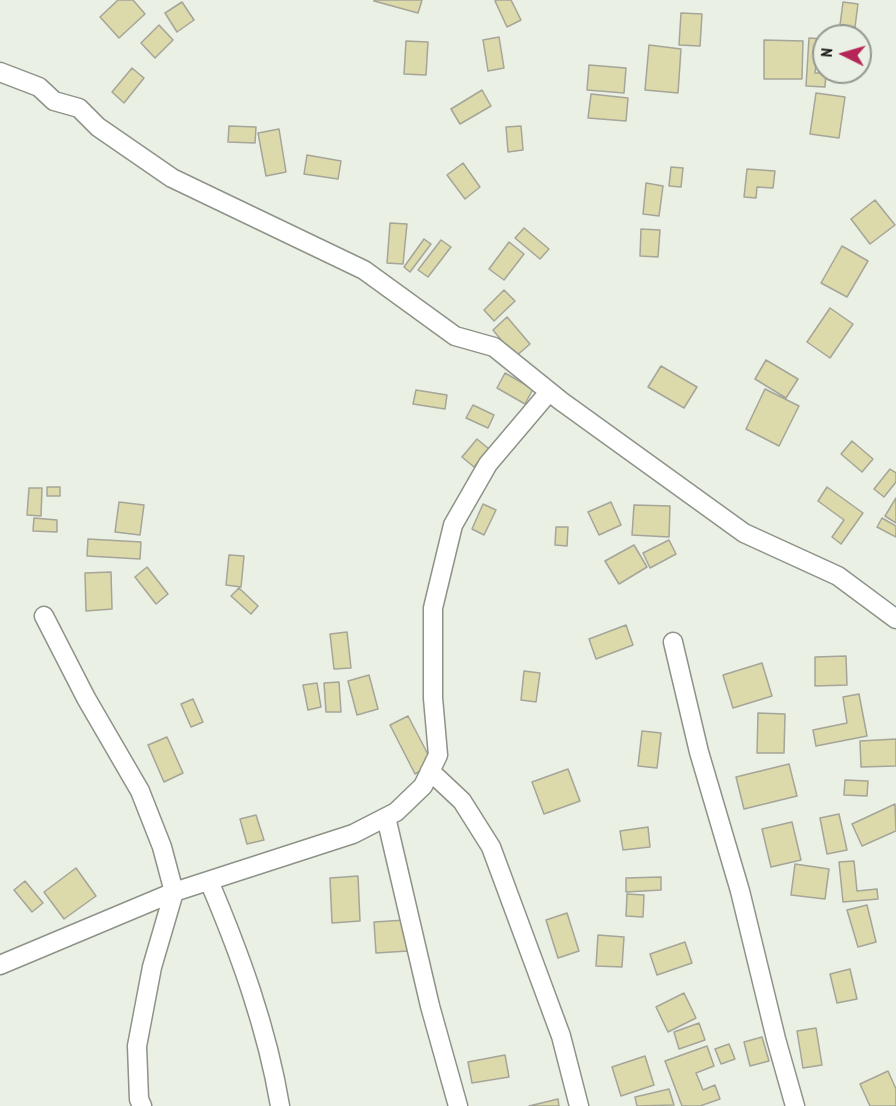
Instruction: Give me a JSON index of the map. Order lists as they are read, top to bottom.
{
  "north": "left"
}
